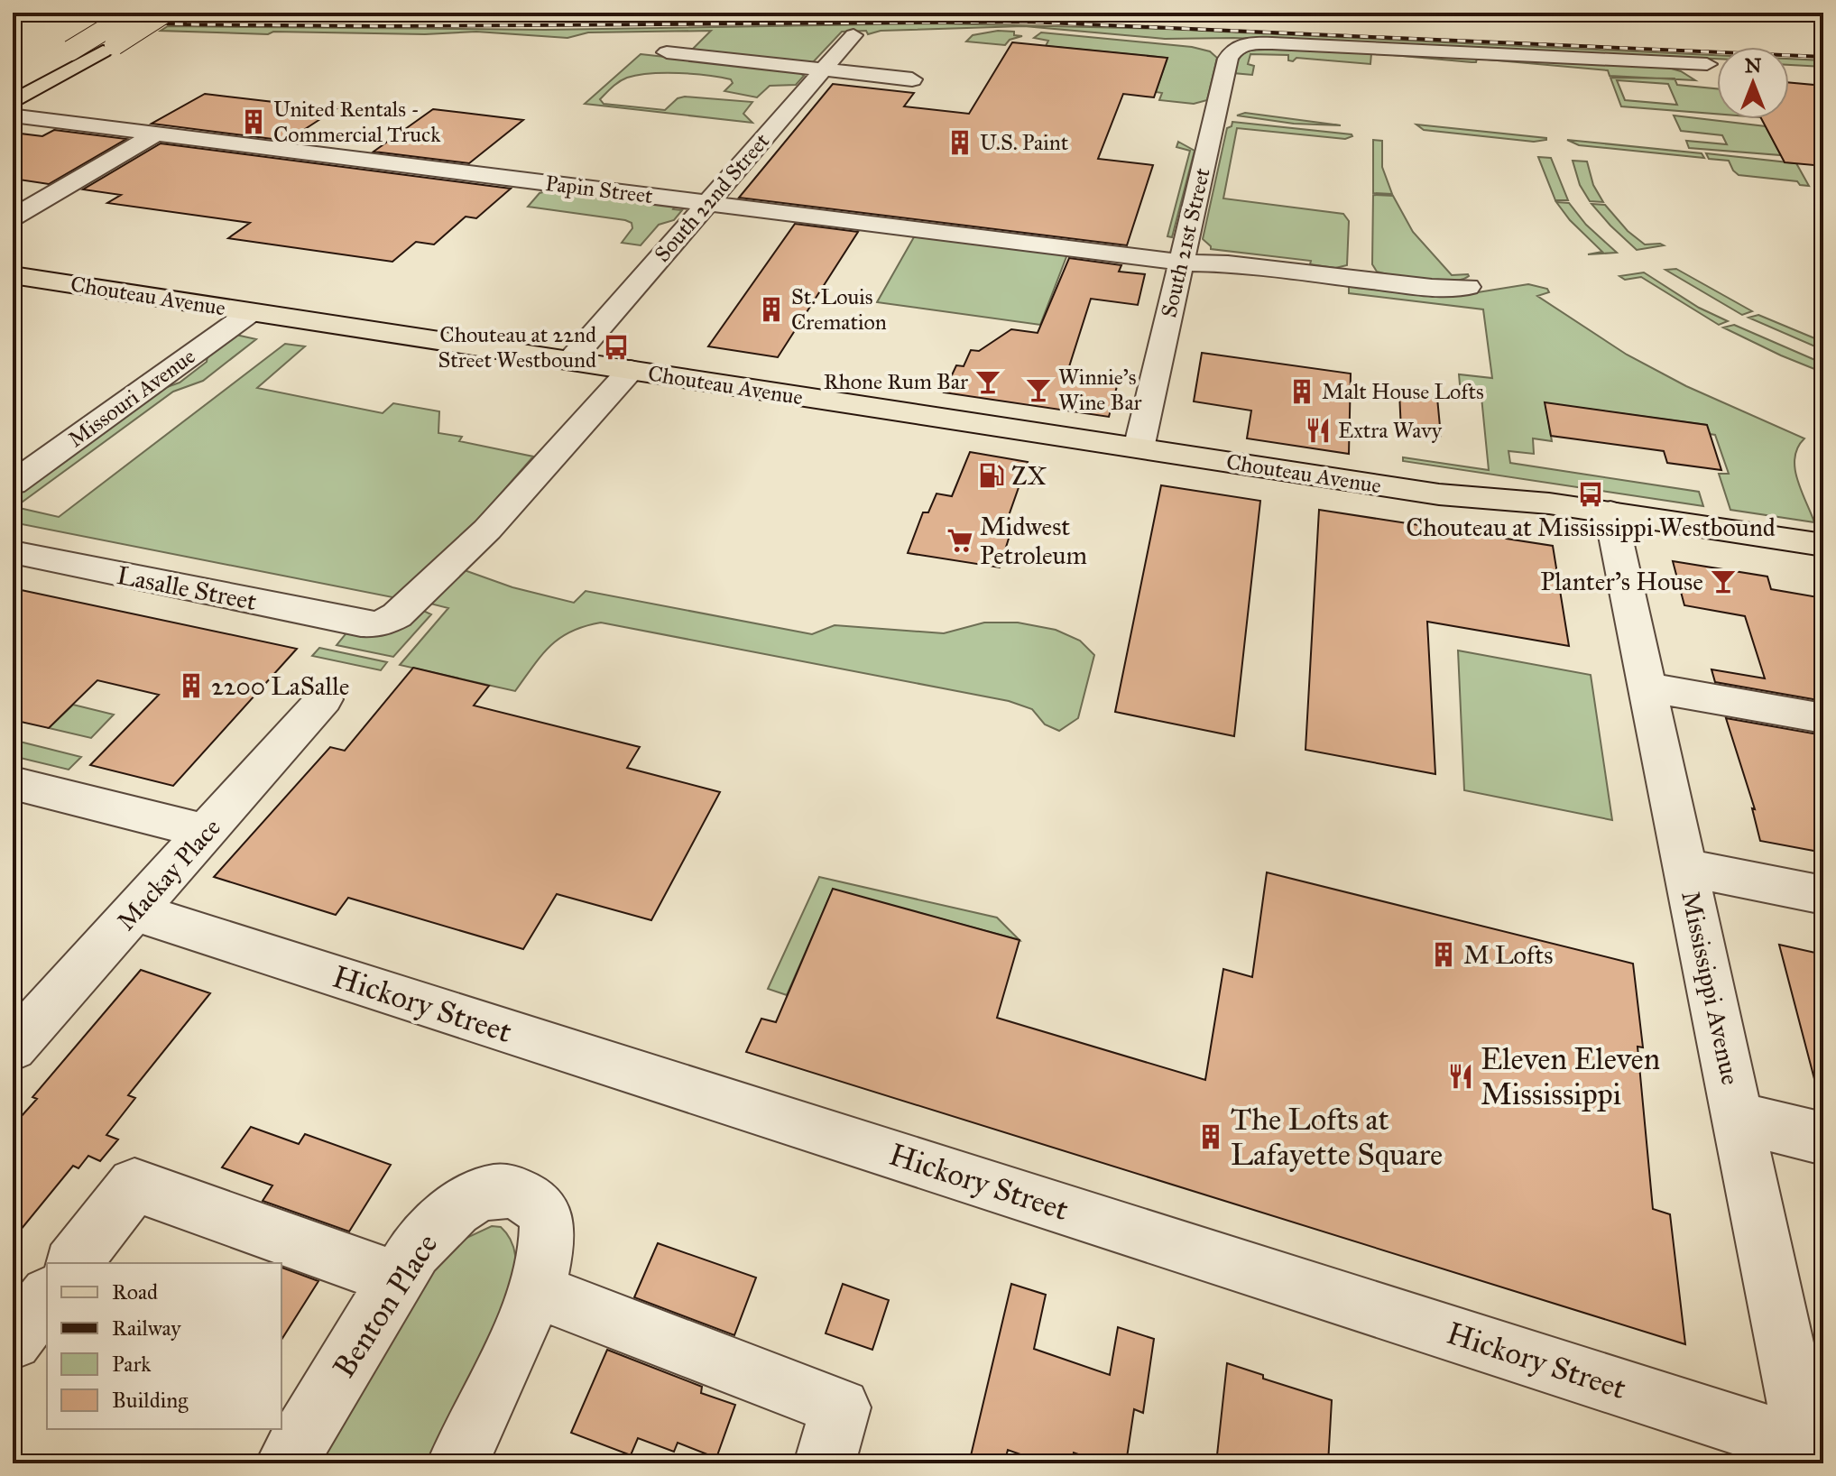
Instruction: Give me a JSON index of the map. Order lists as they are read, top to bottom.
{
  "streets": {
    "main road": ["Chouteau Avenue"],
    "street": [
      "Papin Street",
      "South 22nd Street",
      "South 21st Street",
      "Missouri Avenue",
      "Lasalle Street",
      "Mackay Place",
      "Mississippi Avenue",
      "Hickory Street",
      "Benton Place"
    ]
  },
  "crossings": [
    ["Papin Street", "South 22nd Street"],
    ["Papin Street", "South 21st Street"],
    ["South 22nd Street", "Chouteau Avenue"],
    ["South 21st Street", "Chouteau Avenue"],
    ["Chouteau Avenue", "Missouri Avenue"],
    ["Chouteau Avenue", "Lasalle Street"],
    ["Chouteau Avenue", "Mississippi Avenue"],
    ["Mackay Place", "Hickory Street"],
    ["Mississippi Avenue", "Hickory Street"]
  ],
  "places": {
    "building": [
      "United Rentals - Commercial Truck",
      "U.S. Paint",
      "St. Louis Cremation",
      "Malt House Lofts",
      "2200 LaSalle",
      "M Lofts",
      "The Lofts at Lafayette Square"
    ],
    "bus stop": ["Chouteau at 22nd Street Westbound", "Chouteau at Mississippi Westbound"],
    "bar": ["Rhone Rum Bar", "Winnie's Wine Bar", "Planter's House"],
    "restaurant": ["Extra Wavy", "Eleven Eleven Mississippi"],
    "fuel station": ["ZX"],
    "supermarket": ["Midwest Petroleum"]
  },
  "legend": [
    "Road",
    "Railway",
    "Park",
    "Building"
  ],
  "north": "top"
}
